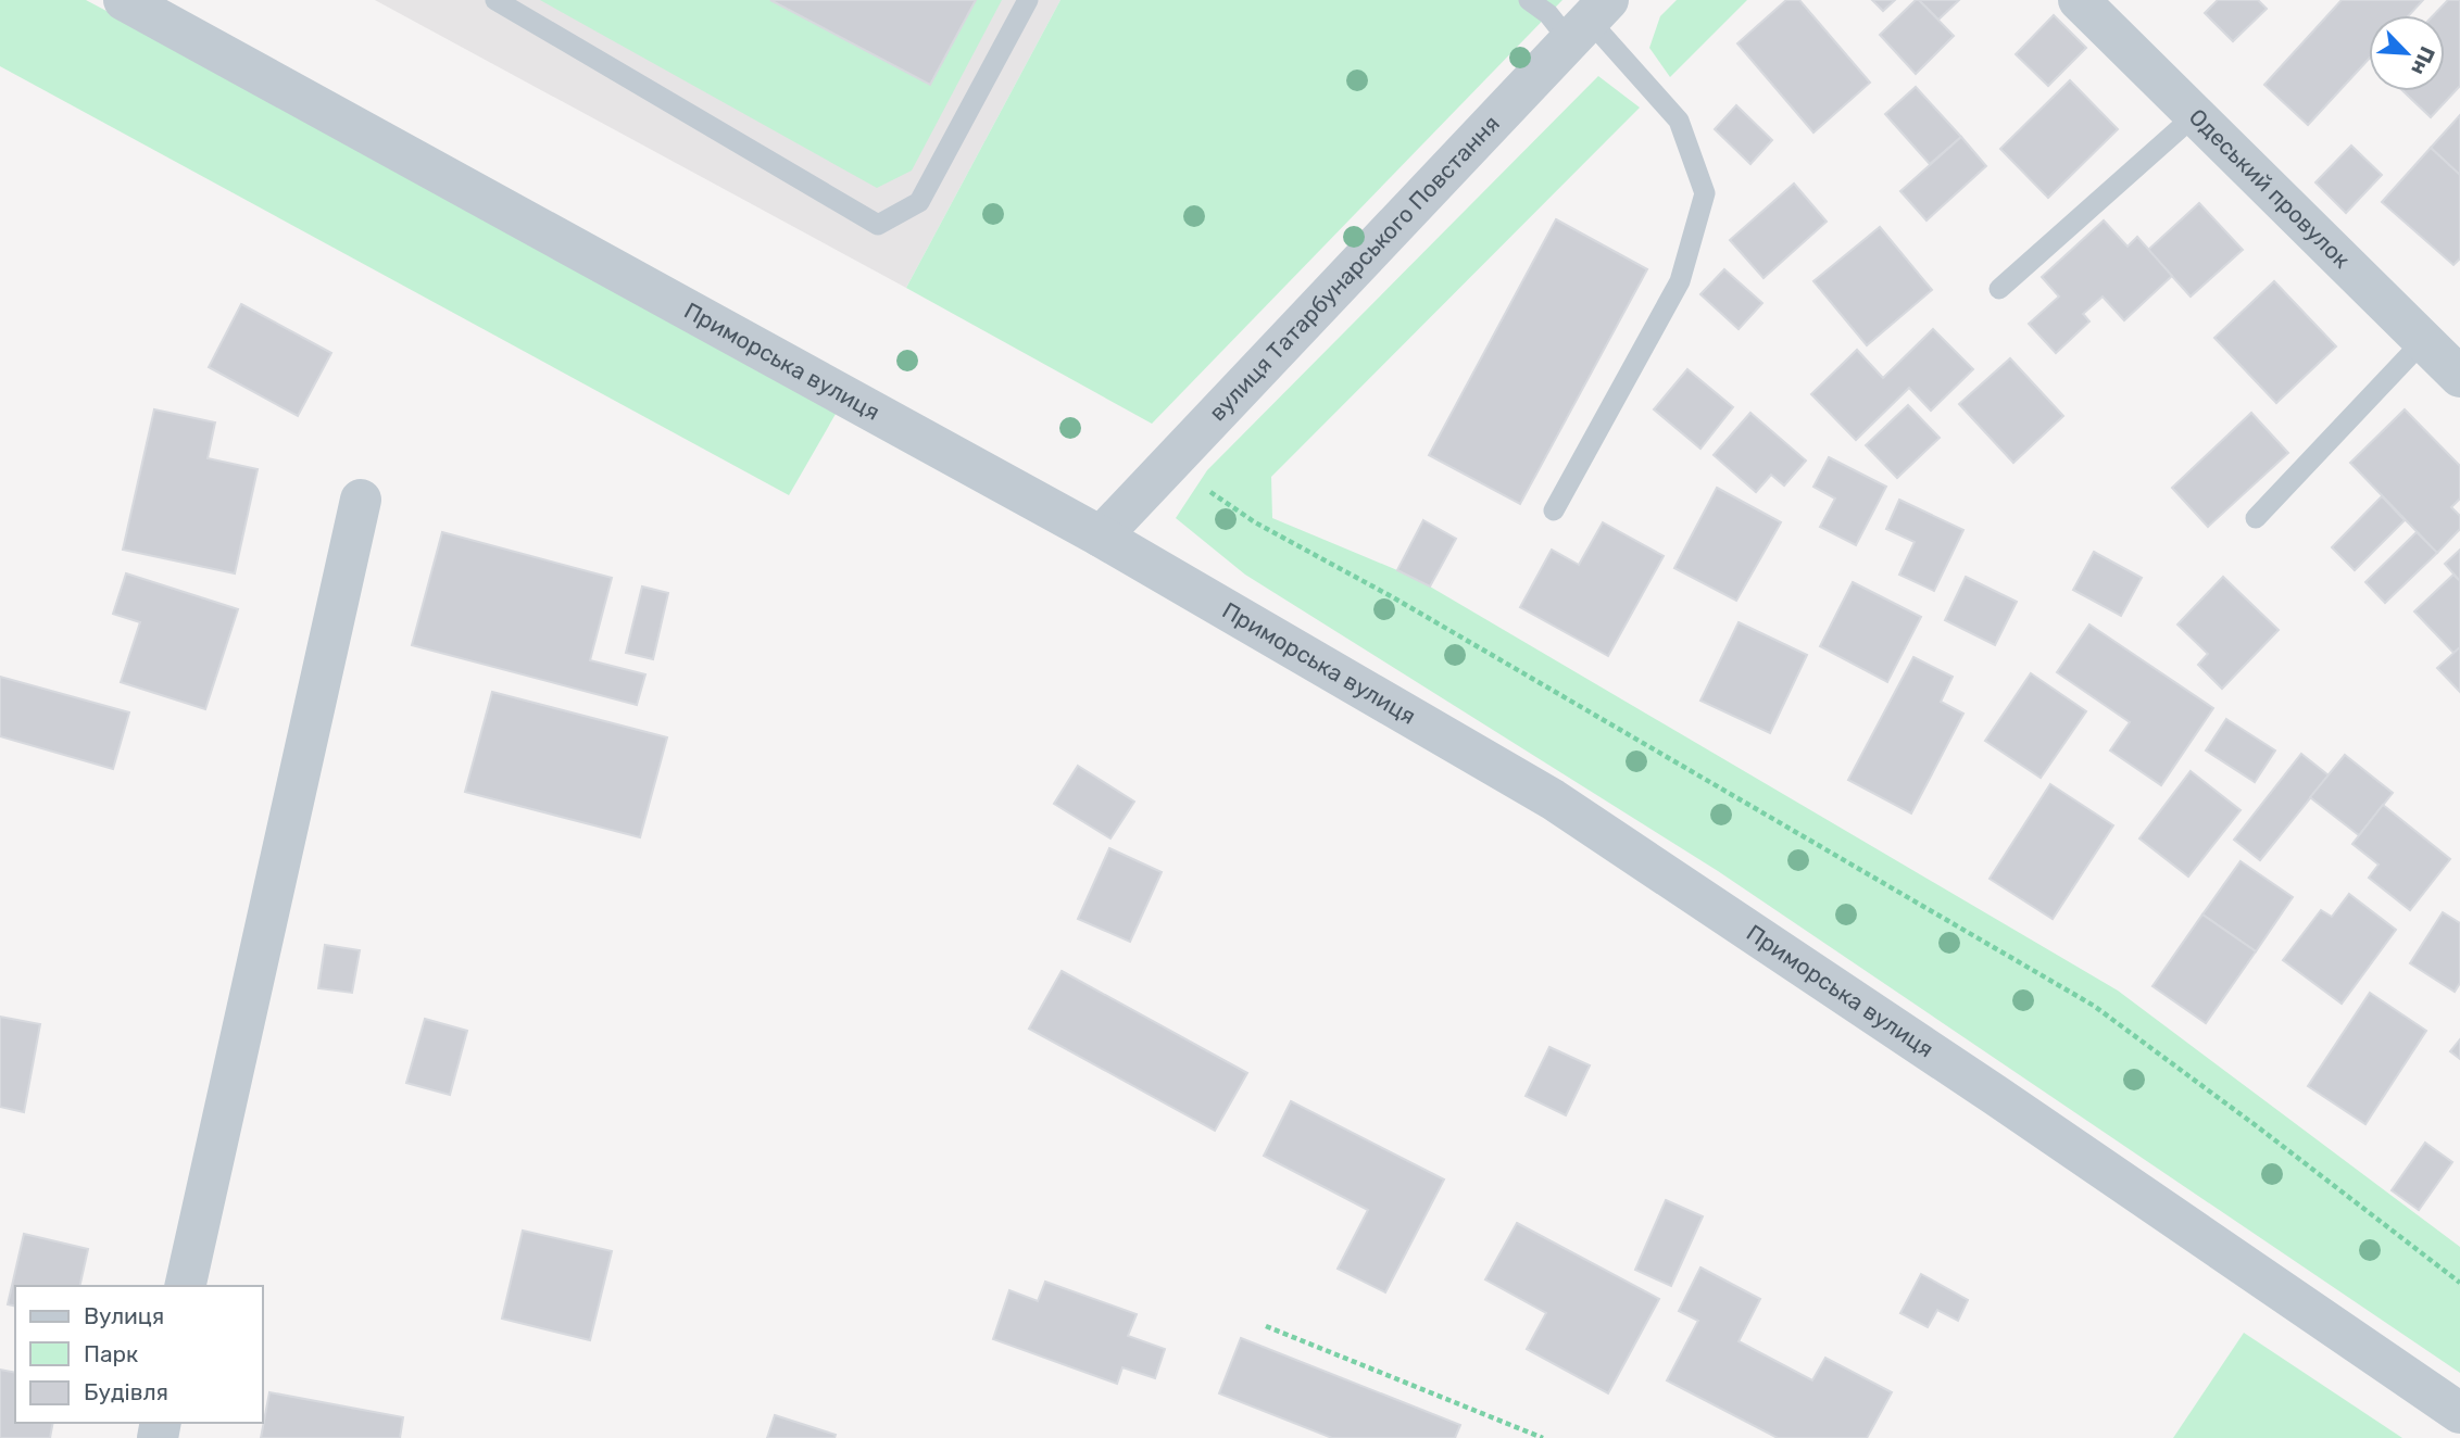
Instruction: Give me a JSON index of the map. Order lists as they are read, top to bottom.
{
  "streets": {
    "street": ["Одеський провулок", "вулиця Татарбунарського Повстання", "Приморська вулиця"]
  },
  "crossings": [
    ["вулиця Татарбунарського Повстання", "Приморська вулиця"]
  ],
  "legend": ["Вулиця", "Парк", "Будівля"],
  "north": "bottom right"
}
